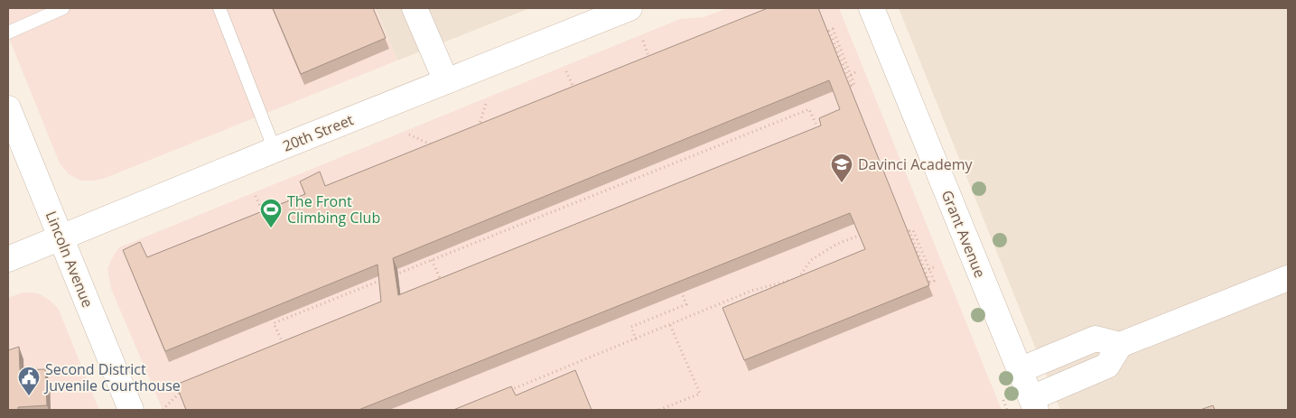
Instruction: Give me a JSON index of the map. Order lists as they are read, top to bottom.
{
  "streets": {
    "street": ["20th Street", "Grant Avenue", "Lincoln Avenue"]
  },
  "crossings": [
    ["20th Street", "Lincoln Avenue"]
  ],
  "places": {
    "school or university": ["Davinci Academy"],
    "sports": ["The Front Climbing Club"],
    "public building": ["Second District Juvenile Courthouse"]
  }
}
